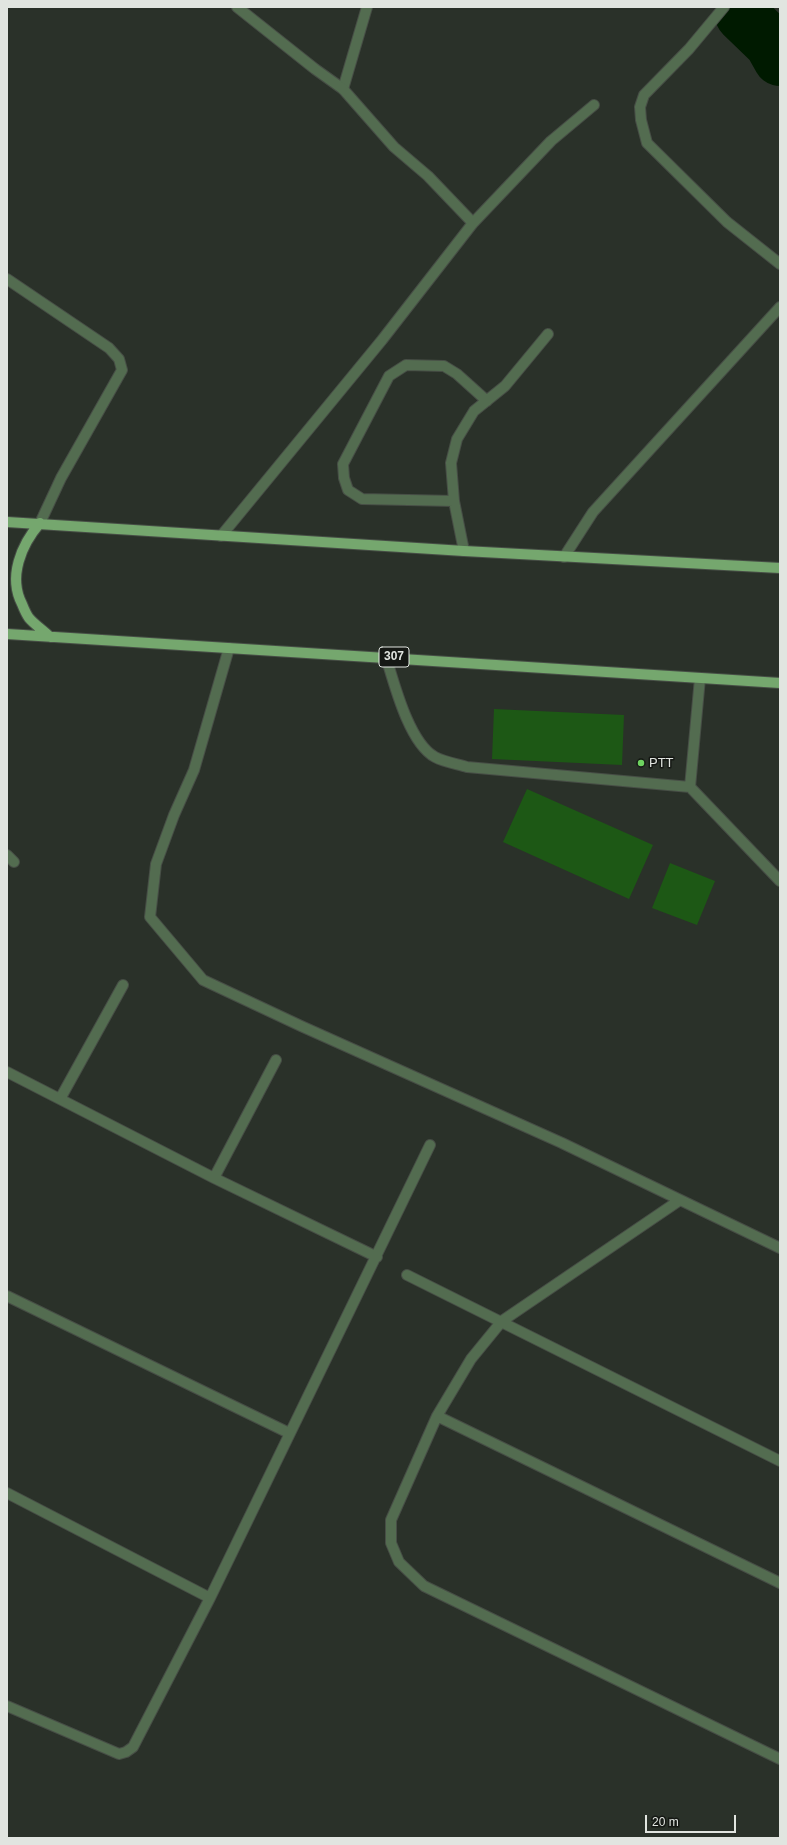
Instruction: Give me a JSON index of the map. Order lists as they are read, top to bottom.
{
  "streets": {
    "main road": ["307"]
  },
  "places": ["PTT"],
  "scale_bar": "20 m"
}
